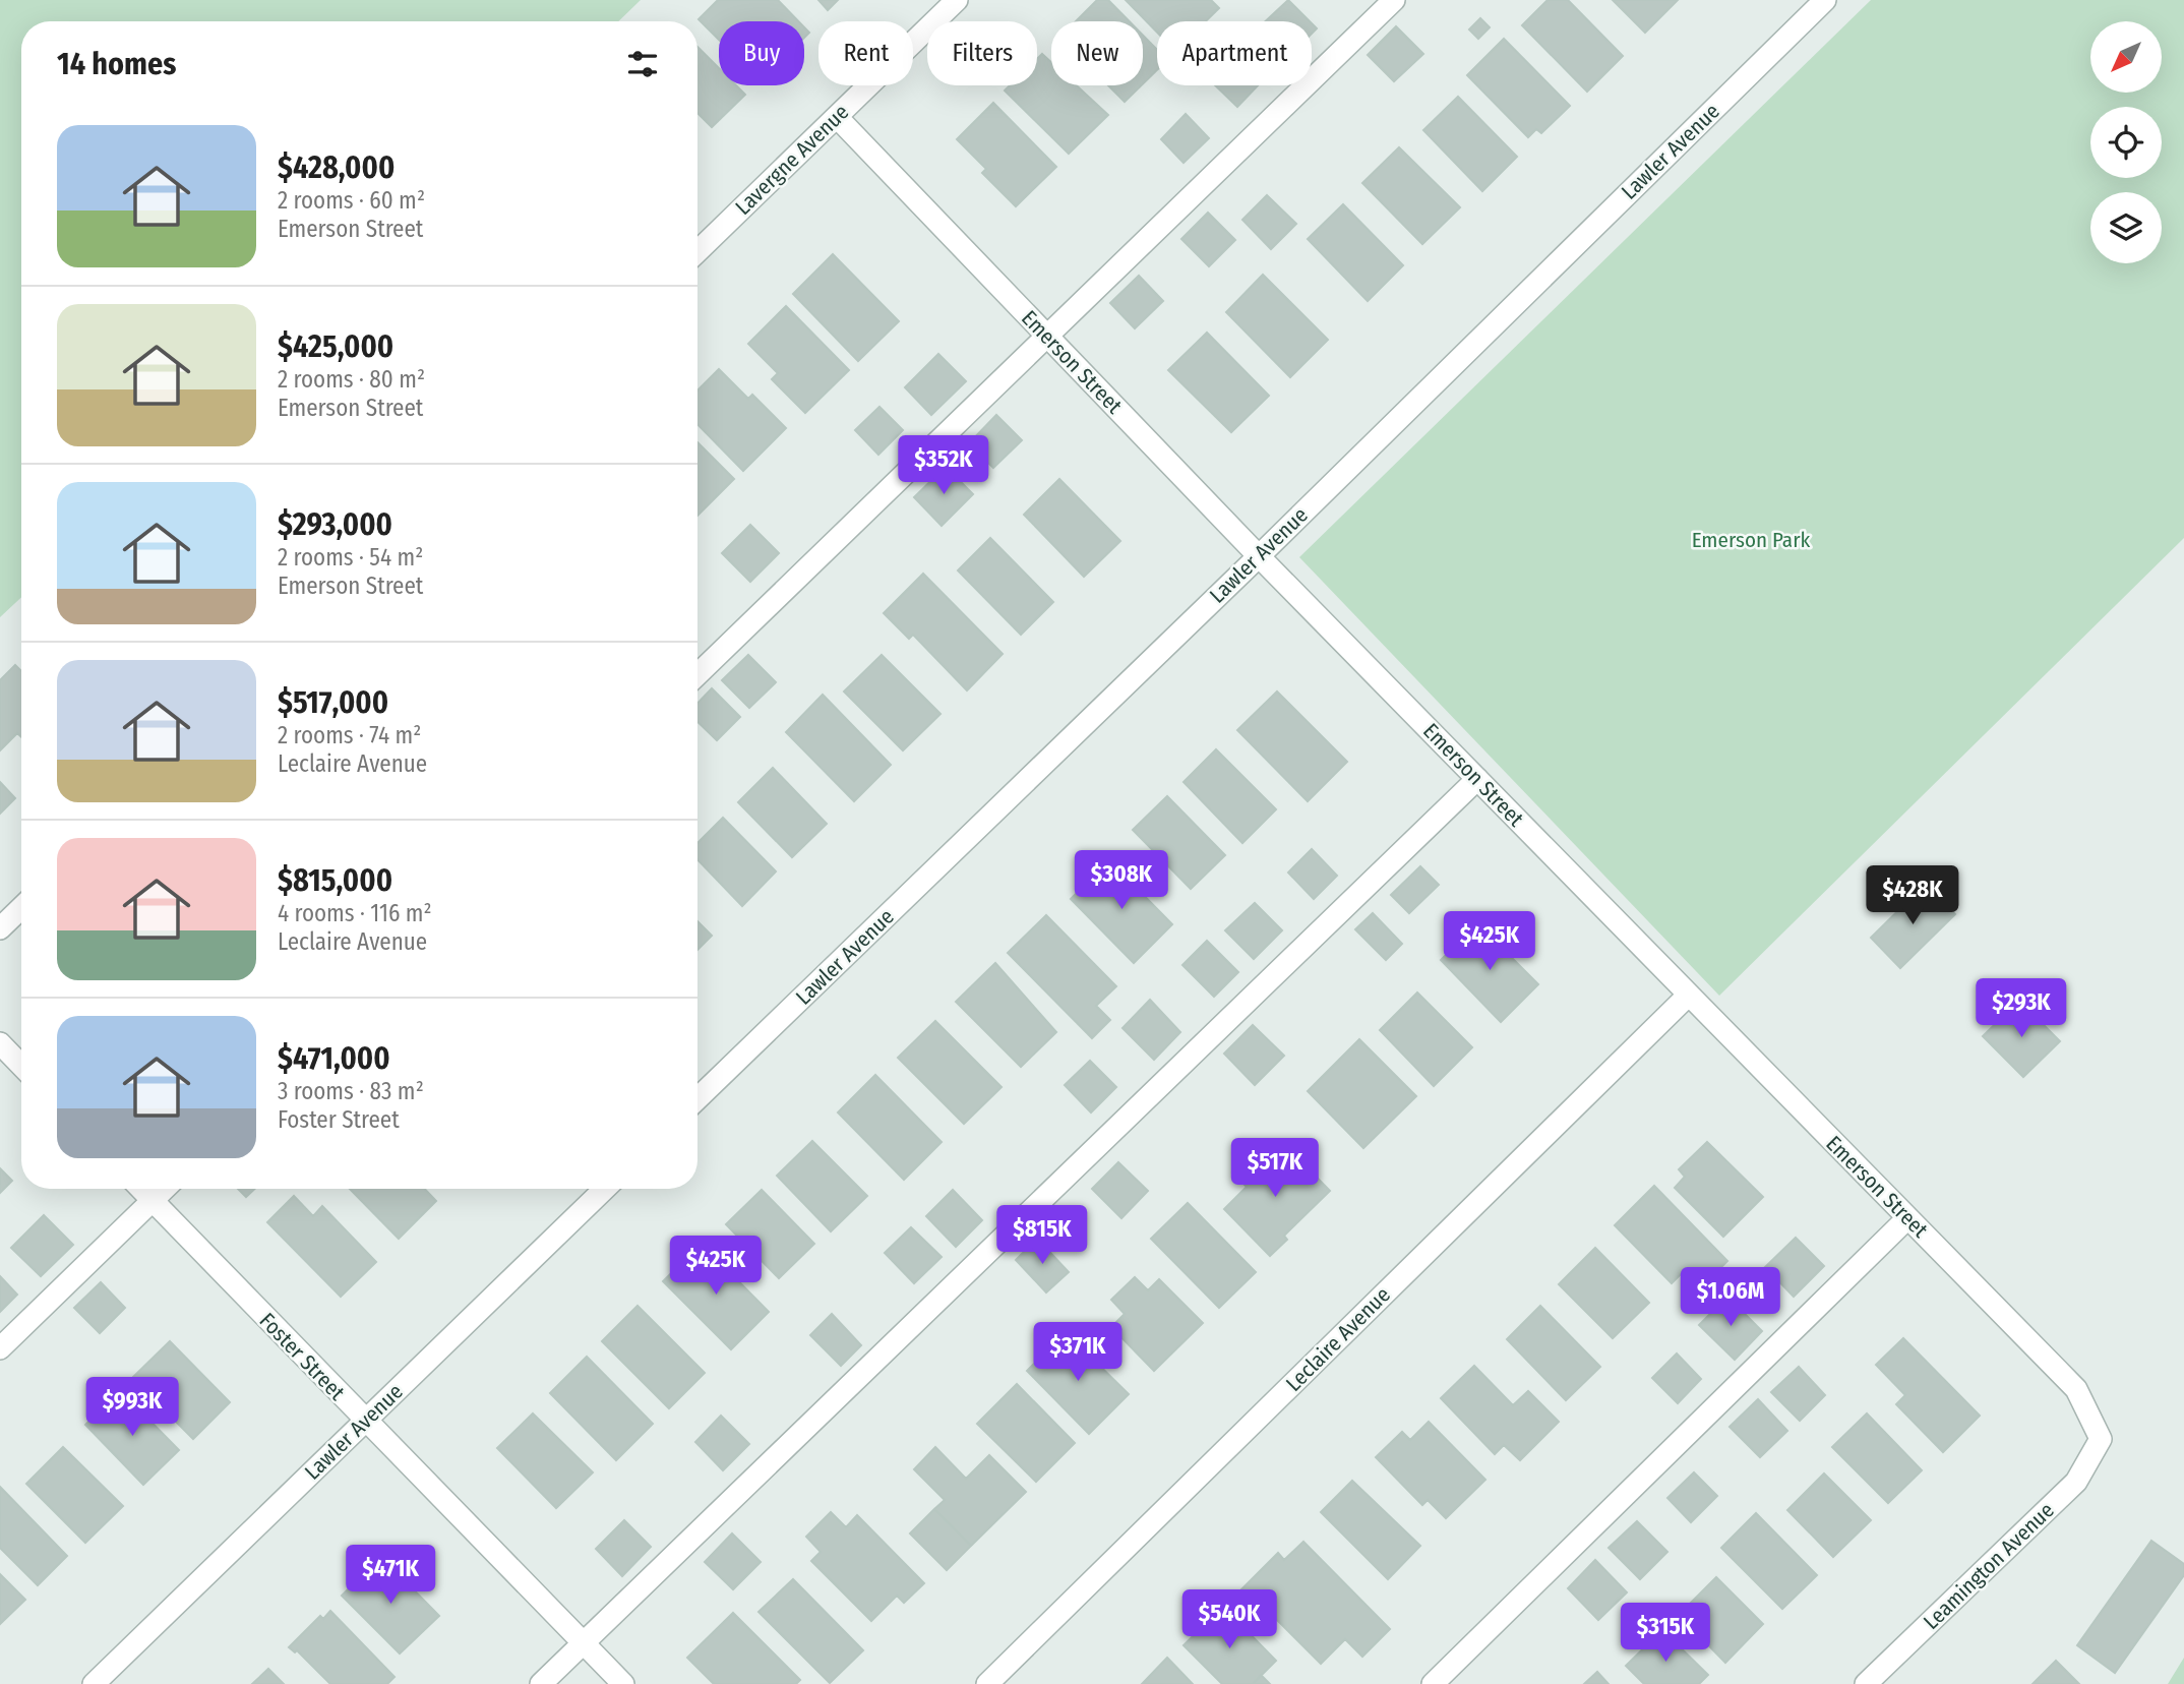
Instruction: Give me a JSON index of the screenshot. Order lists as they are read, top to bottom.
{
  "streets": {
    "street": [
      "Lawler Avenue",
      "Lavergne Avenue",
      "Emerson Street",
      "Leclaire Avenue",
      "Foster Street",
      "Leamington Avenue"
    ]
  },
  "crossings": [
    ["Lawler Avenue", "Emerson Street"],
    ["Lawler Avenue", "Foster Street"],
    ["Lavergne Avenue", "Emerson Street"],
    ["Emerson Street", "Leclaire Avenue"],
    ["Emerson Street", "Leamington Avenue"]
  ],
  "parks": ["Emerson Park"],
  "north": "bottom left",
  "page": {
    "chip": [
      "Buy",
      "Rent",
      "Filters",
      "New",
      "Apartment"
    ],
    "heading": "14 homes",
    "list": [
      {
        "name": "$428,000",
        "note": "2 rooms · 60 m² · Emerson Street"
      },
      {
        "name": "$425,000",
        "note": "2 rooms · 80 m² · Emerson Street"
      },
      {
        "name": "$293,000",
        "note": "2 rooms · 54 m² · Emerson Street"
      },
      {
        "name": "$517,000",
        "note": "2 rooms · 74 m² · Leclaire Avenue"
      },
      {
        "name": "$815,000",
        "note": "4 rooms · 116 m² · Leclaire Avenue"
      },
      {
        "name": "$471,000",
        "note": "3 rooms · 83 m² · Foster Street"
      }
    ],
    "price": [
      "$352K",
      "$308K",
      "$428K",
      "$425K",
      "$293K",
      "$517K",
      "$815K",
      "$425K",
      "$1.06M",
      "$371K",
      "$993K",
      "$471K",
      "$540K",
      "$315K"
    ]
  }
}
